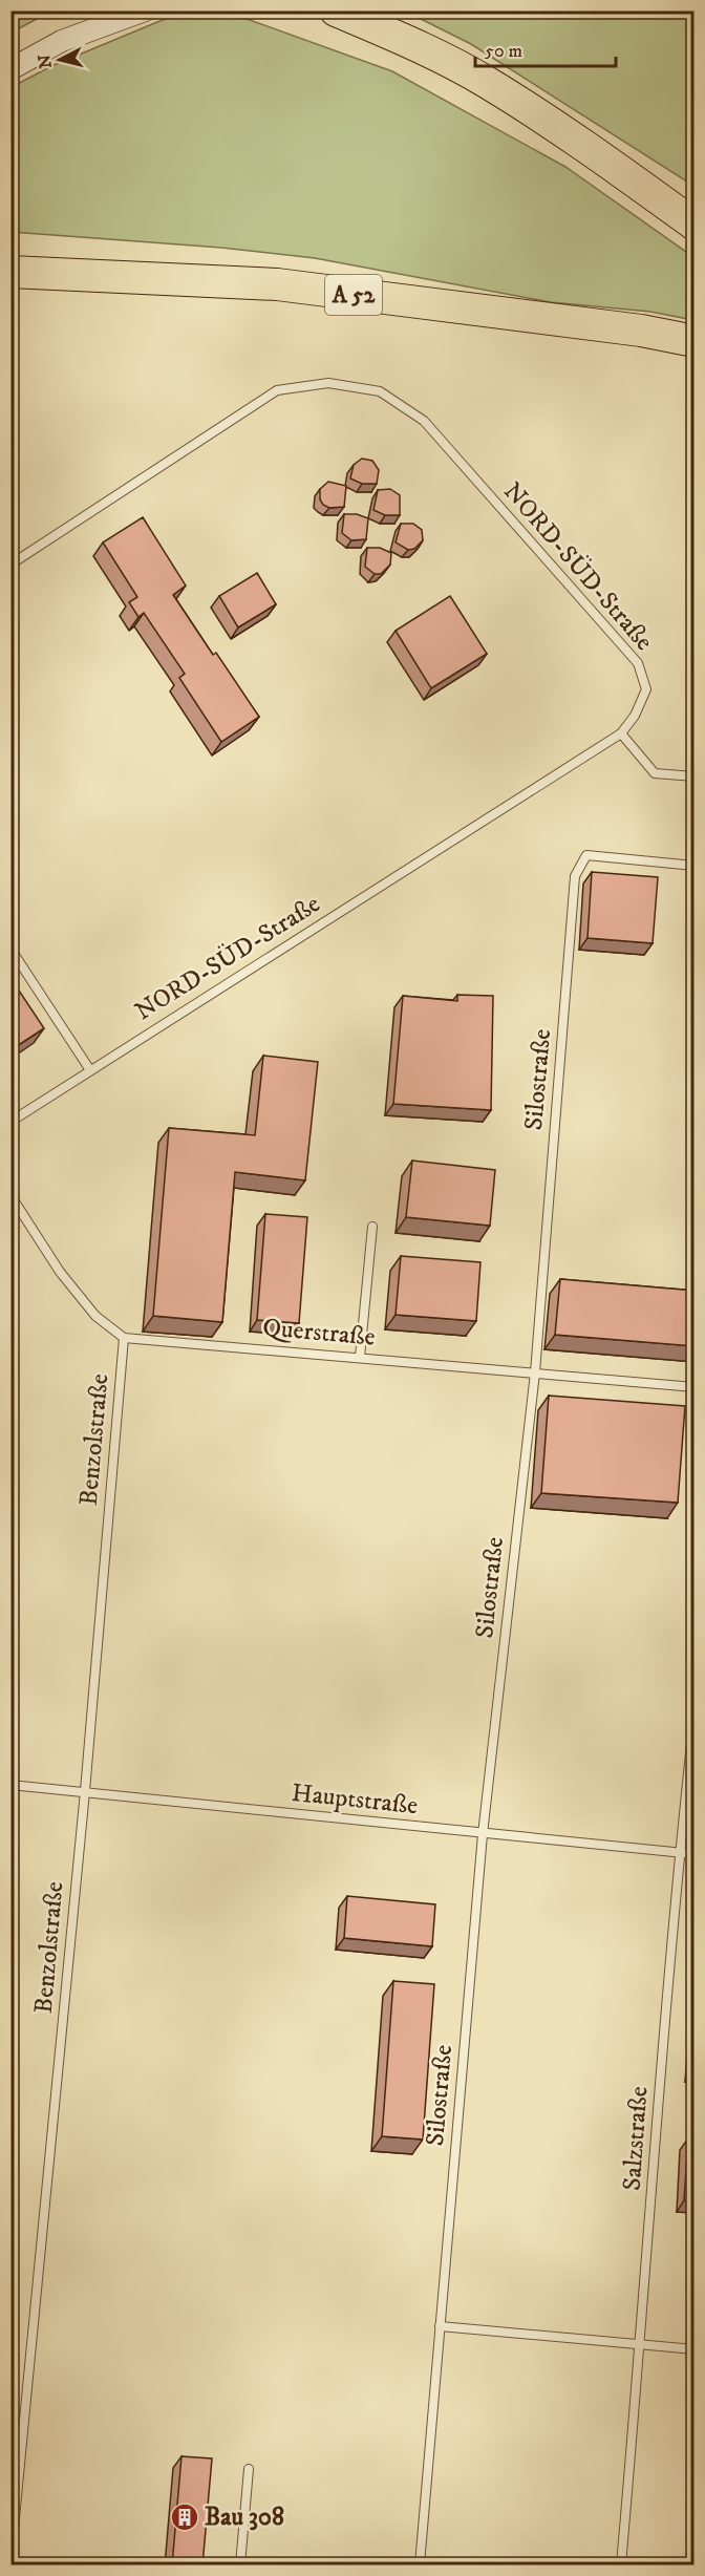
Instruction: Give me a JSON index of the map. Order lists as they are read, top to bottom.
{
  "streets": {
    "highway": ["A 52"],
    "lane": [
      "NORD-SÜD-Straße",
      "Silostraße",
      "Querstraße",
      "Benzolstraße",
      "Hauptstraße",
      "Salzstraße"
    ]
  },
  "crossings": [
    ["Silostraße", "Querstraße"],
    ["Silostraße", "Hauptstraße"],
    ["Querstraße", "Benzolstraße"],
    ["Benzolstraße", "Hauptstraße"],
    ["Hauptstraße", "Salzstraße"]
  ],
  "places": {
    "building": ["Bau 308"]
  },
  "scale_bar": "50 m",
  "north": "left"
}
